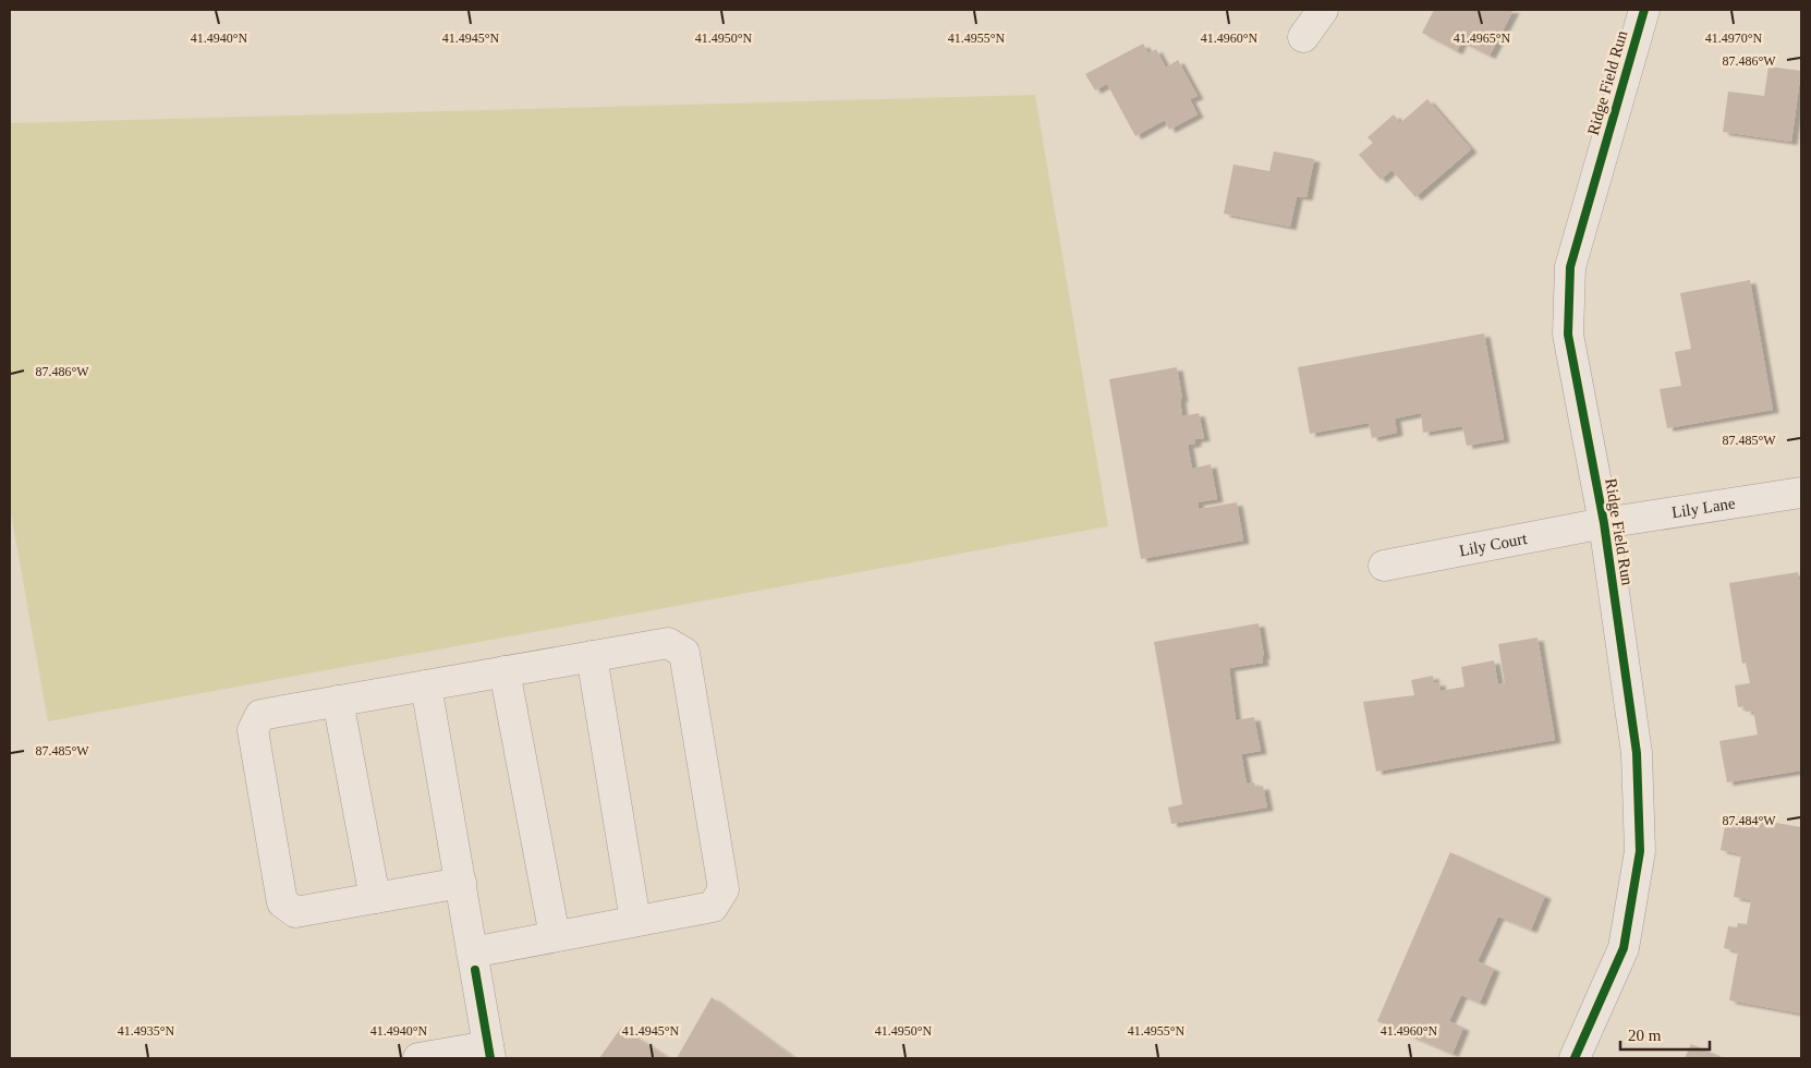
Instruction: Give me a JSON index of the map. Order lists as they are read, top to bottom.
{
  "streets": {
    "street": ["Ridge Field Run", "Lily Lane", "Lily Court"]
  },
  "crossings": [
    ["Ridge Field Run", "Lily Lane"],
    ["Ridge Field Run", "Lily Court"],
    ["Lily Lane", "Lily Court"]
  ],
  "scale_bar": "20 m",
  "coordinates": [
    "41.4940°N",
    "41.4945°N",
    "41.4950°N",
    "41.4955°N",
    "41.4960°N",
    "41.4965°N",
    "41.4970°N",
    "87.486°W",
    "87.485°W",
    "87.484°W",
    "41.4935°N"
  ]
}
